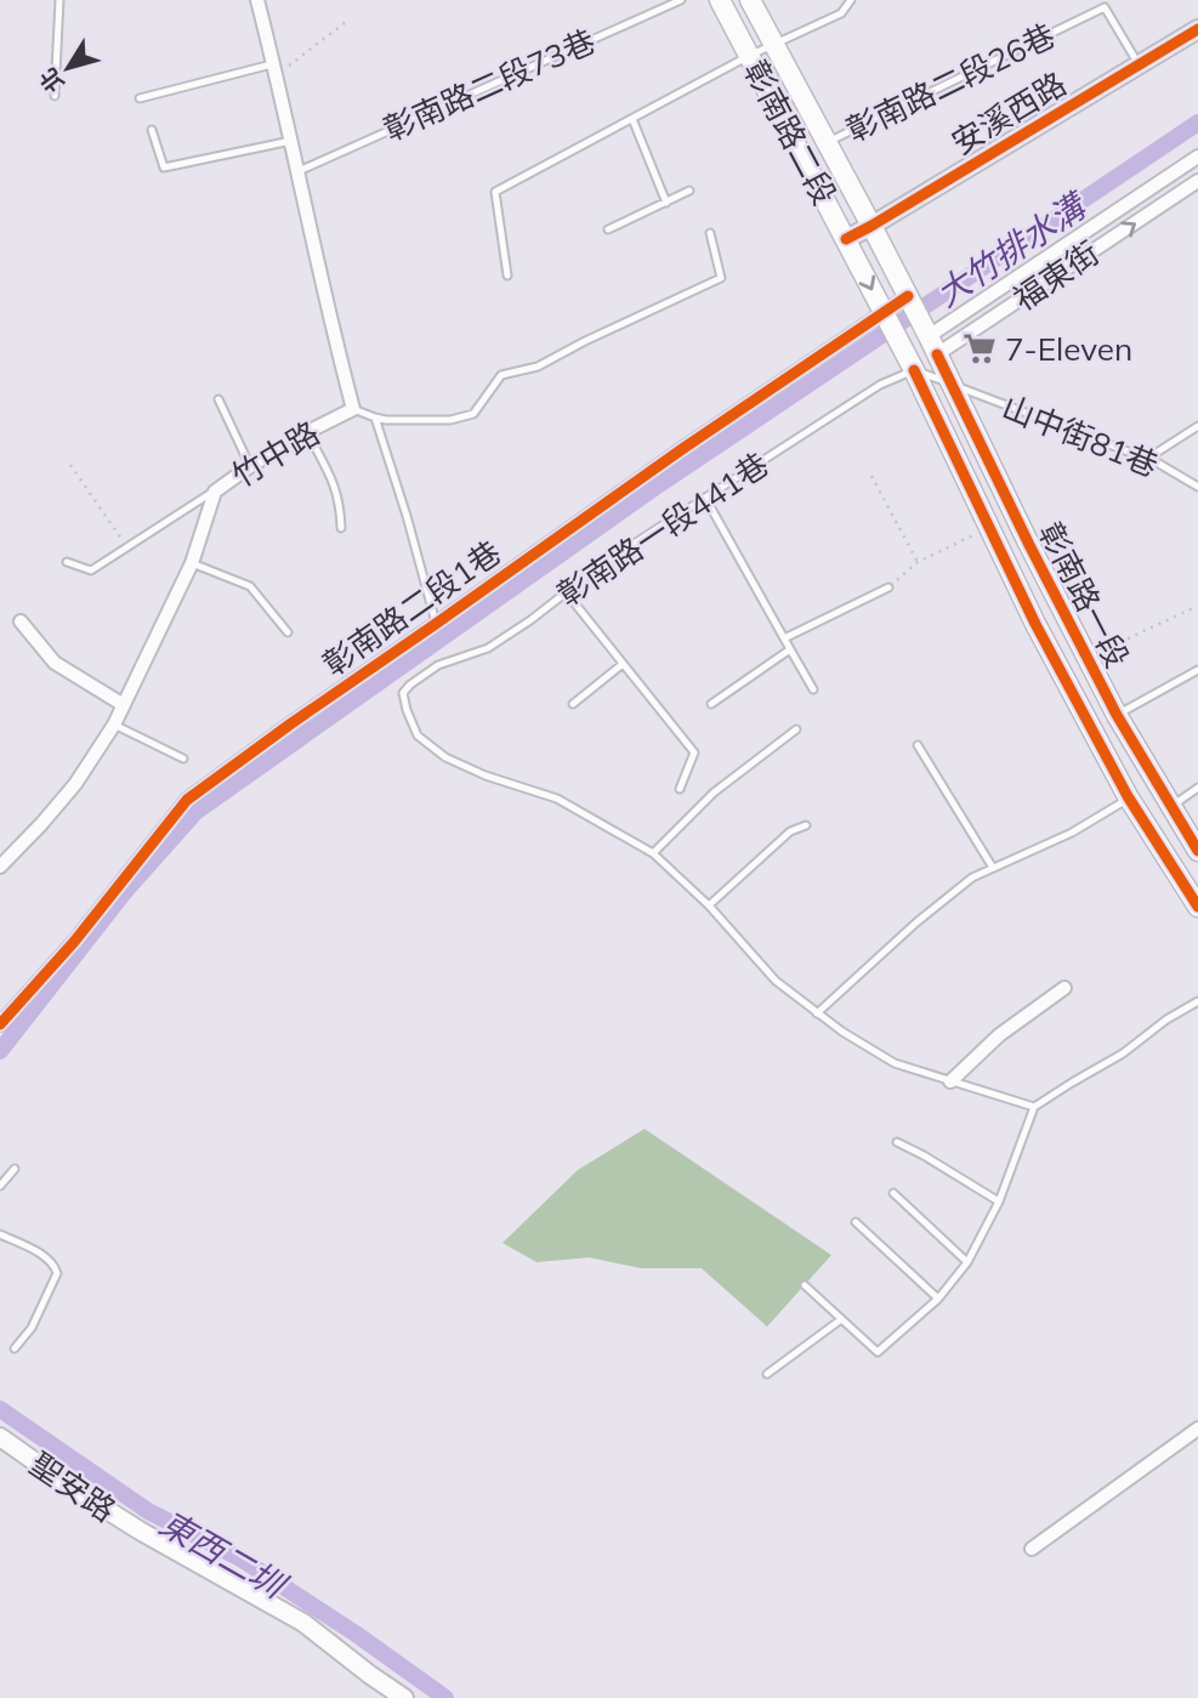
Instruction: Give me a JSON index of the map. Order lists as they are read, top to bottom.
{
  "streets": {
    "main road": ["彰南路二段", "福東街", "彰南路一段"],
    "street": [
      "安溪西路",
      "竹中路",
      "彰南路二段1巷",
      "聖安路"
    ],
    "lane": [
      "彰南路二段26巷",
      "彰南路二段73巷",
      "山中街81巷",
      "彰南路一段441巷"
    ]
  },
  "crossings": [
    ["彰南路二段26巷", "安溪西路"],
    ["彰南路二段26巷", "彰南路二段"],
    ["彰南路二段73巷", "竹中路"],
    ["安溪西路", "彰南路二段"],
    ["彰南路二段", "福東街"],
    ["彰南路二段", "彰南路一段"],
    ["彰南路二段", "彰南路二段1巷"],
    ["福東街", "山中街81巷"],
    ["福東街", "彰南路一段441巷"],
    ["福東街", "彰南路一段"],
    ["山中街81巷", "彰南路一段441巷"],
    ["山中街81巷", "彰南路一段"],
    ["彰南路一段441巷", "彰南路一段"]
  ],
  "water": ["大竹排水溝", "東西二圳"],
  "places": {
    "supermarket": ["7-Eleven"]
  },
  "north": "bottom left"
}
